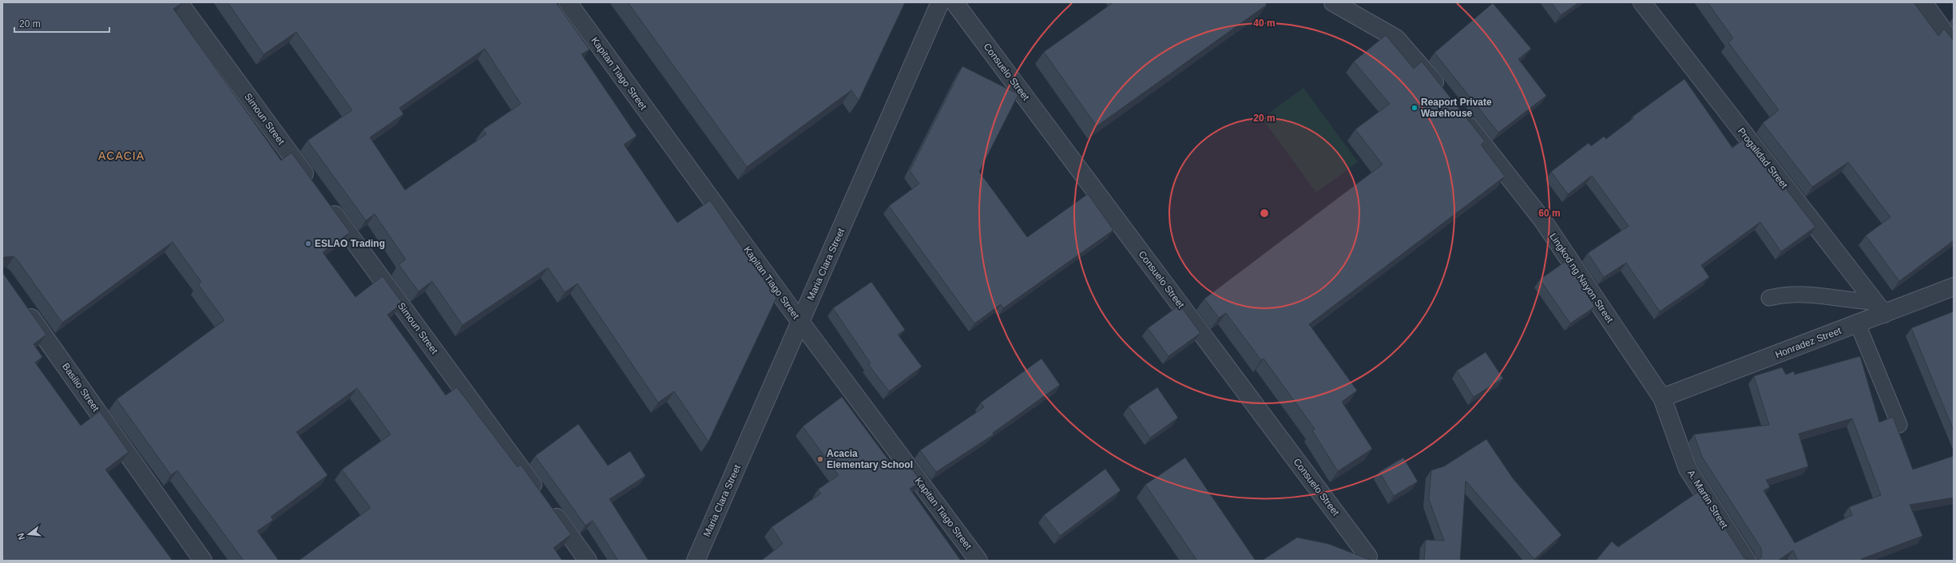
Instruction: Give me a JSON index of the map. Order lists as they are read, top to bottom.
{
  "streets": {
    "street": [
      "Consuelo Street",
      "Kapitan Tiago Street",
      "Simoun Street",
      "Progalidad Street",
      "Maria Clara Street",
      "Lingkod ng Nayon Street",
      "Honradez Street",
      "Basilio Street",
      "A. Martin Street"
    ]
  },
  "crossings": [
    ["Kapitan Tiago Street", "Maria Clara Street"],
    ["Progalidad Street", "Honradez Street"],
    ["Lingkod ng Nayon Street", "Honradez Street"],
    ["Lingkod ng Nayon Street", "A. Martin Street"],
    ["Honradez Street", "A. Martin Street"]
  ],
  "districts": ["ACACIA"],
  "places": ["Reaport Private Warehouse", "ESLAO Trading", "Acacia Elementary School"],
  "scale_bar": "20 m",
  "north": "left",
  "rings": ["40 m", "20 m", "60 m"]
}
